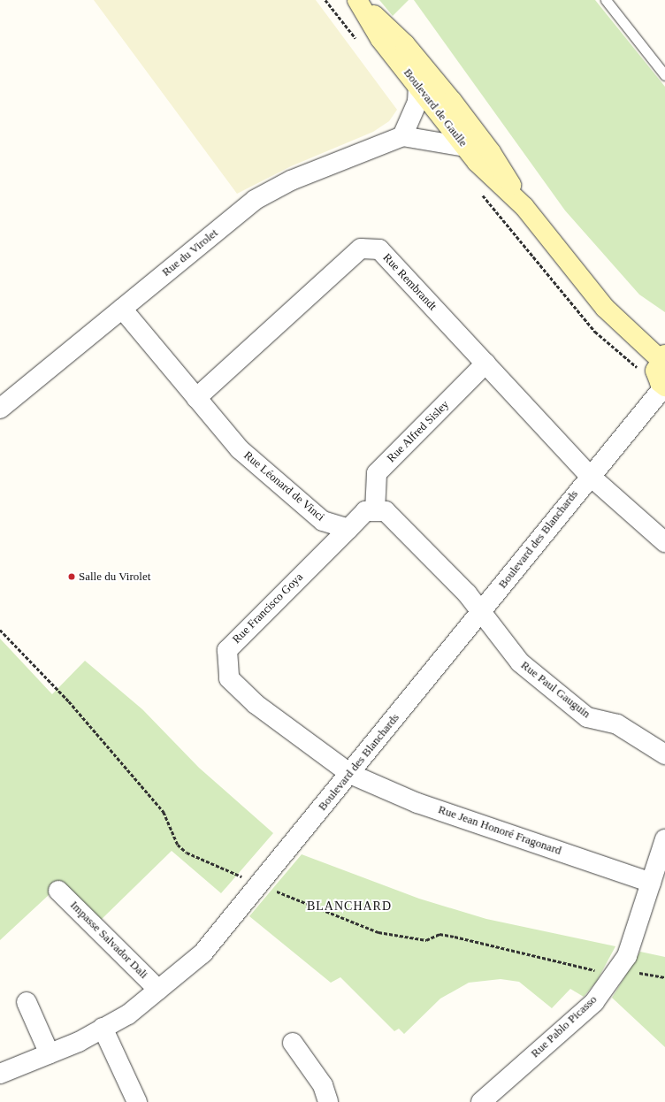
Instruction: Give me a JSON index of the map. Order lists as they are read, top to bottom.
{
  "streets": {
    "main road": ["Boulevard de Gaulle"],
    "street": [
      "Rue du Virolet",
      "Rue Rembrandt",
      "Rue Alfred Sisley",
      "Rue Léonard de Vinci",
      "Boulevard des Blanchards",
      "Rue Francisco Goya",
      "Rue Paul Gauguin",
      "Rue Jean Honoré Fragonard",
      "Impasse Salvador Dali",
      "Rue Pablo Picasso"
    ]
  },
  "crossings": [
    ["Rue du Virolet", "Rue Léonard de Vinci"],
    ["Rue Rembrandt", "Rue Alfred Sisley"],
    ["Rue Rembrandt", "Rue Léonard de Vinci"],
    ["Rue Rembrandt", "Boulevard des Blanchards"],
    ["Rue Léonard de Vinci", "Rue Francisco Goya"],
    ["Boulevard des Blanchards", "Rue Francisco Goya"],
    ["Boulevard des Blanchards", "Rue Paul Gauguin"],
    ["Boulevard des Blanchards", "Rue Jean Honoré Fragonard"],
    ["Boulevard des Blanchards", "Impasse Salvador Dali"],
    ["Rue Francisco Goya", "Rue Jean Honoré Fragonard"],
    ["Rue Jean Honoré Fragonard", "Rue Pablo Picasso"]
  ],
  "districts": ["BLANCHARD"],
  "places": ["Salle du Virolet"]
}
